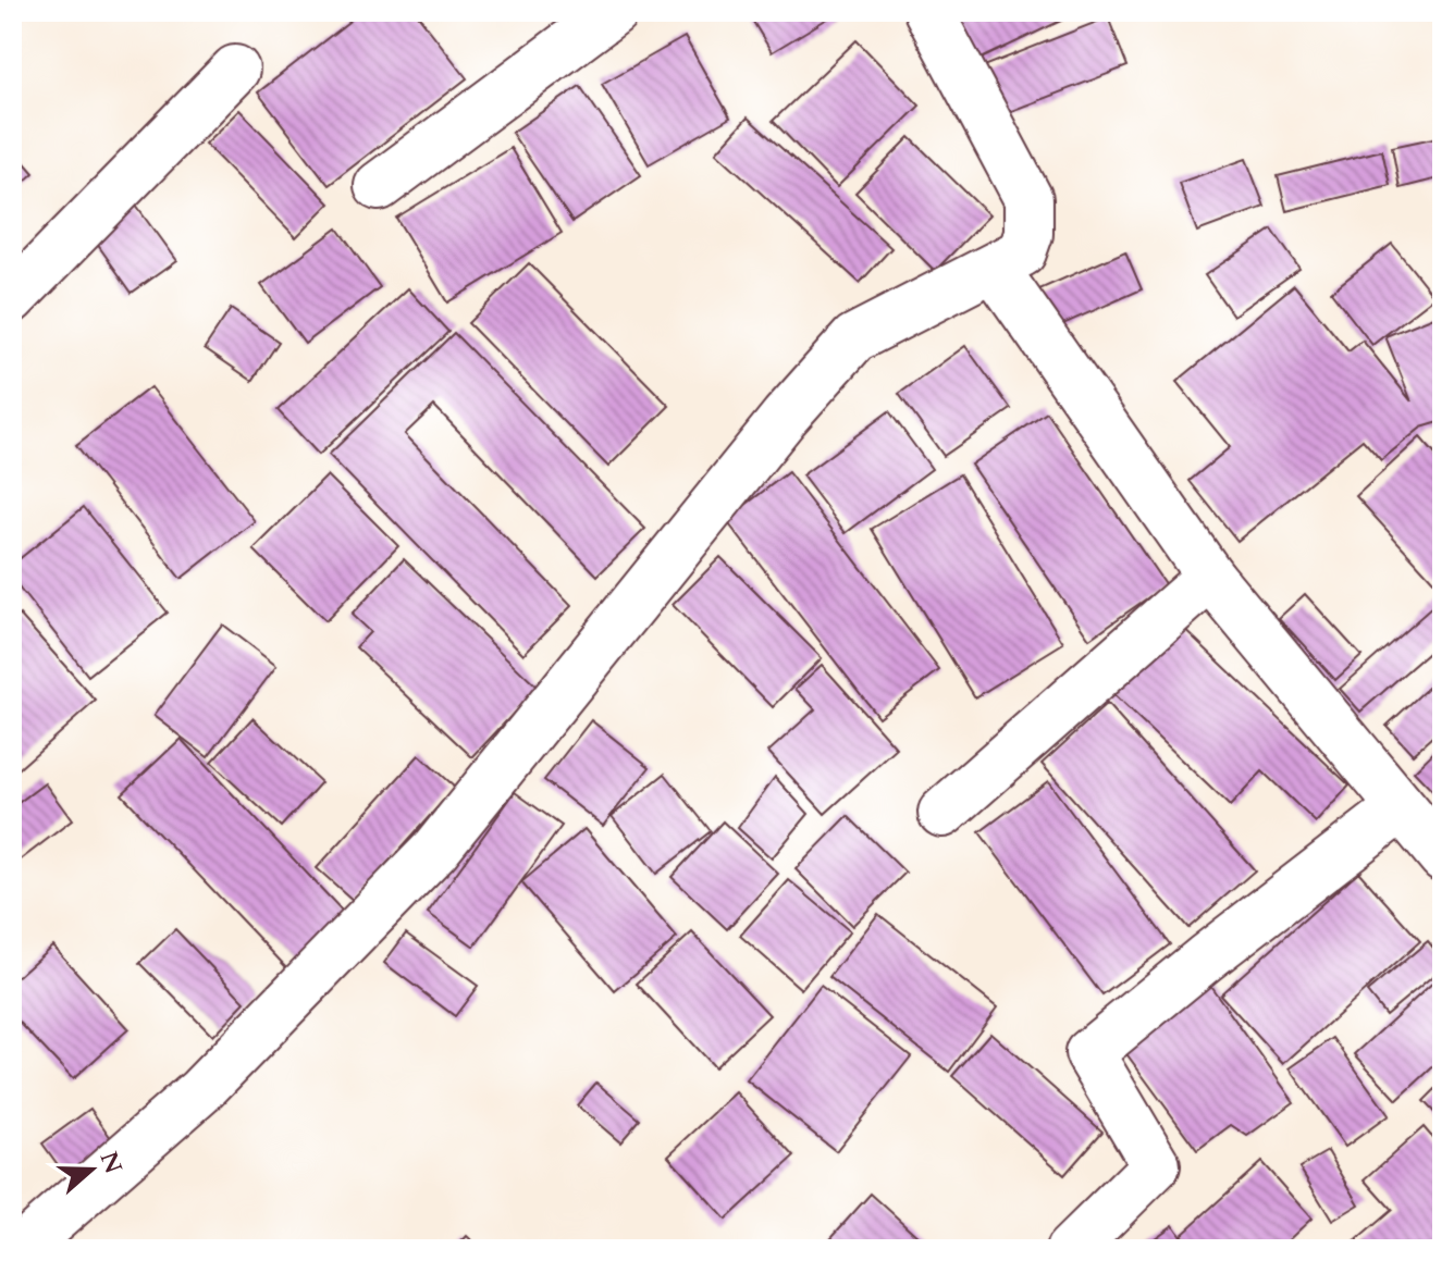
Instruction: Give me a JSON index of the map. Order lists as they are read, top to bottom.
{
  "north": "right"
}
